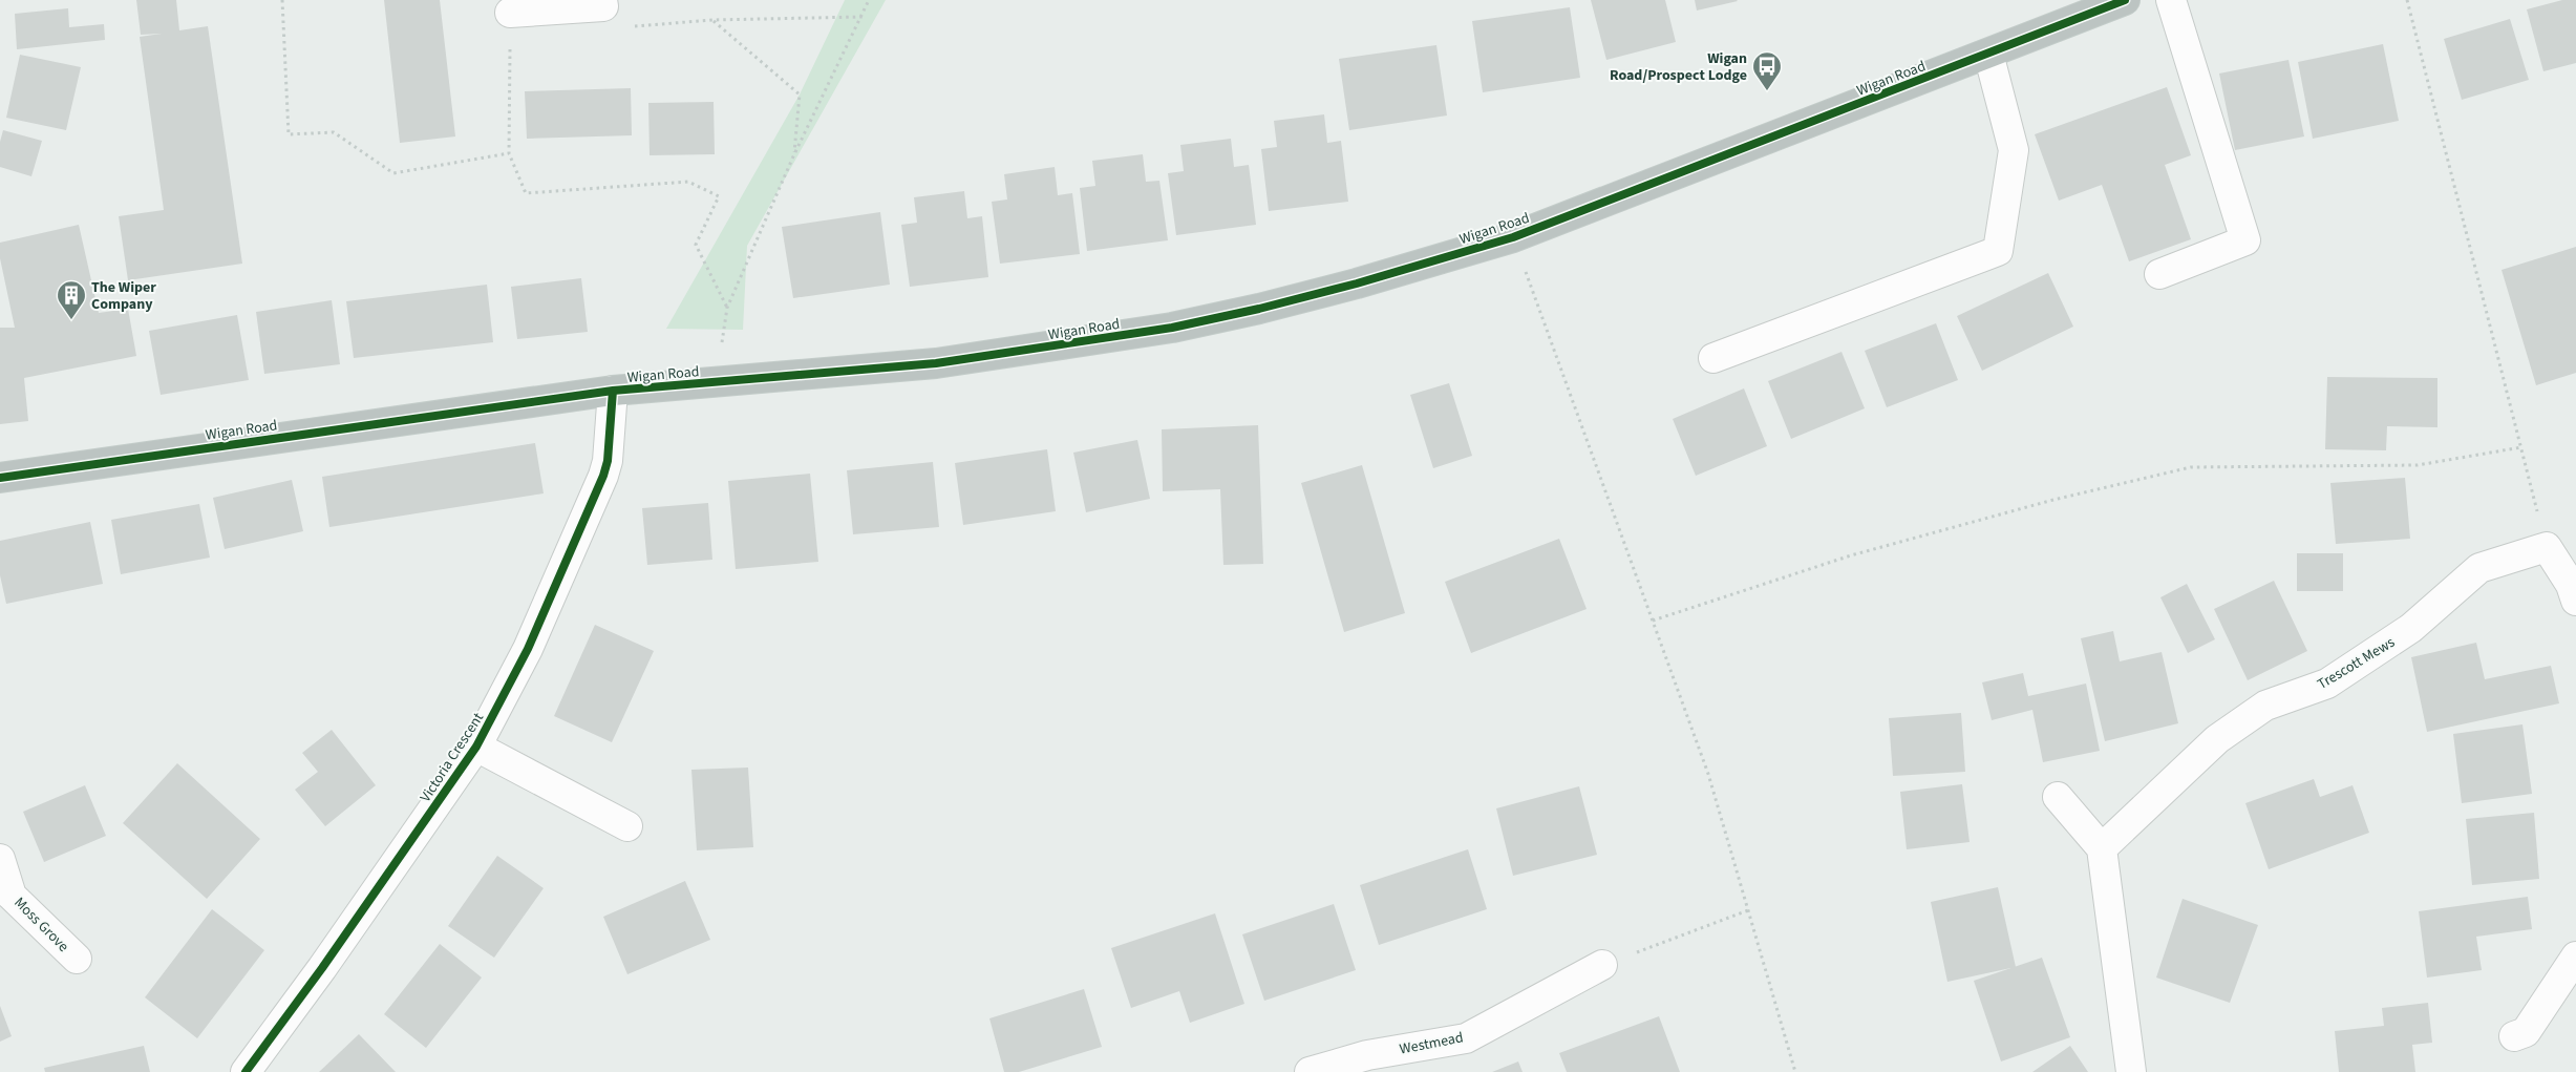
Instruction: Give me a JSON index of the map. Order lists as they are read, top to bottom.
{
  "streets": {
    "highway": ["Wigan Road"],
    "street": [
      "Trescott Mews",
      "Victoria Crescent",
      "Moss Grove",
      "Westmead"
    ]
  },
  "crossings": [
    ["Wigan Road", "Victoria Crescent"]
  ],
  "places": {
    "bus stop": ["Wigan Road/Prospect Lodge"],
    "building": ["The Wiper Company"]
  }
}
